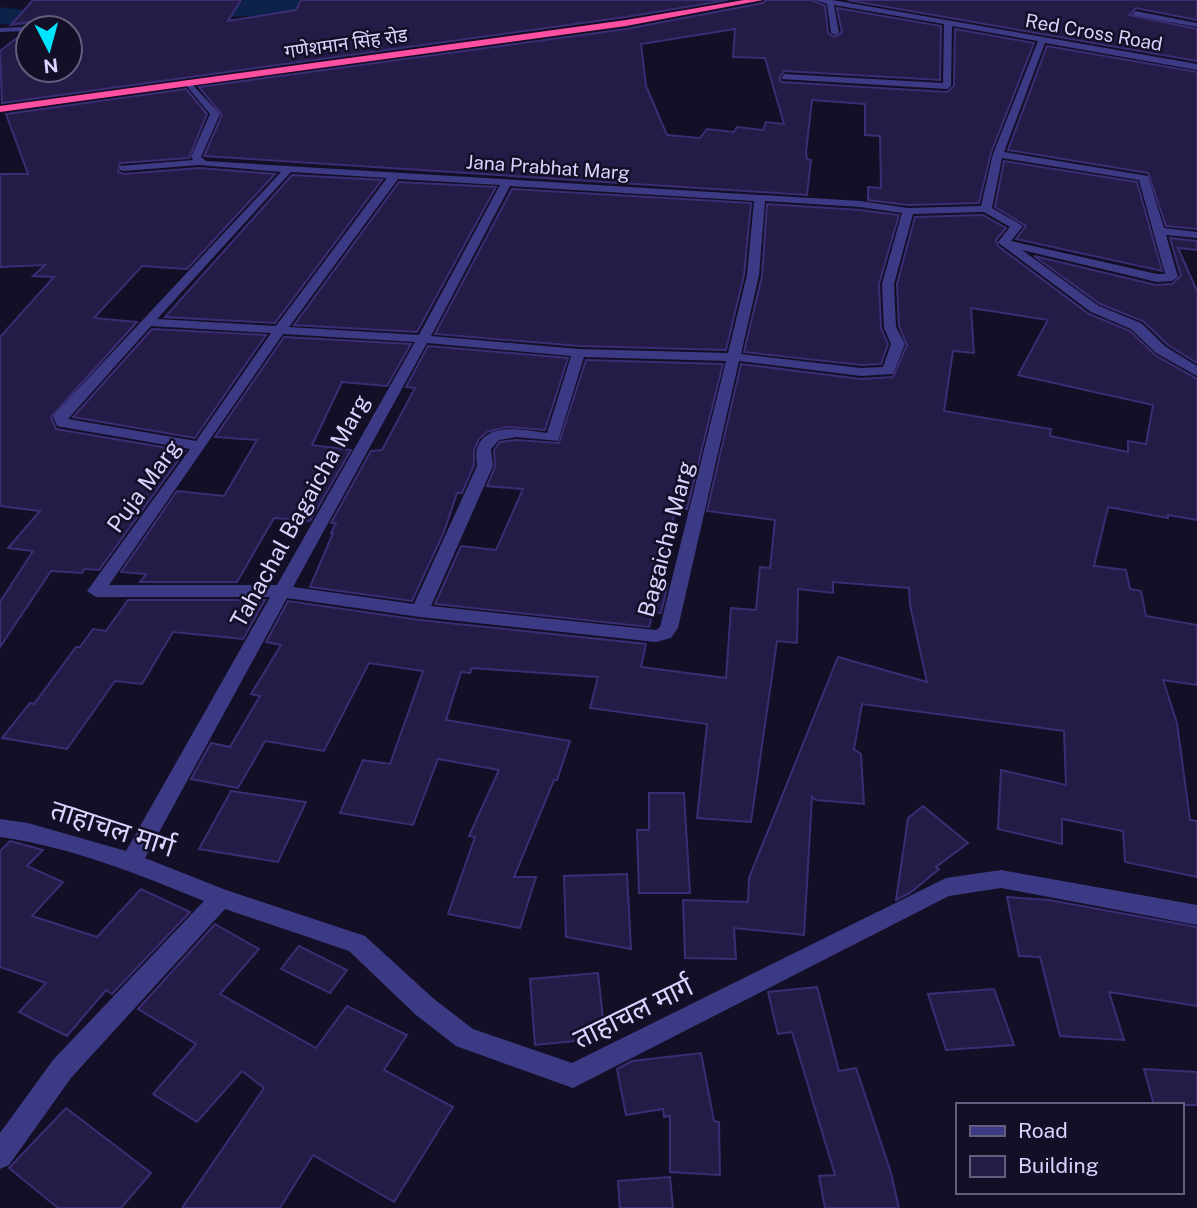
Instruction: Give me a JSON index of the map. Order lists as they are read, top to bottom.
{
  "streets": {
    "highway": ["गणेशमान सिंह रोड"],
    "street": [
      "Red Cross Road",
      "Jana Prabhat Marg",
      "Puja Marg",
      "Tahachal Bagaicha Marg",
      "Bagaicha Marg",
      "ताहाचल मार्ग"
    ]
  },
  "crossings": [
    ["Jana Prabhat Marg", "Puja Marg"],
    ["Jana Prabhat Marg", "Tahachal Bagaicha Marg"],
    ["Jana Prabhat Marg", "Bagaicha Marg"],
    ["Puja Marg", "Tahachal Bagaicha Marg"],
    ["Puja Marg", "Bagaicha Marg"],
    ["Tahachal Bagaicha Marg", "Bagaicha Marg"],
    ["Tahachal Bagaicha Marg", "ताहाचल मार्ग"]
  ],
  "legend": ["Road", "Building"],
  "north": "bottom"
}
